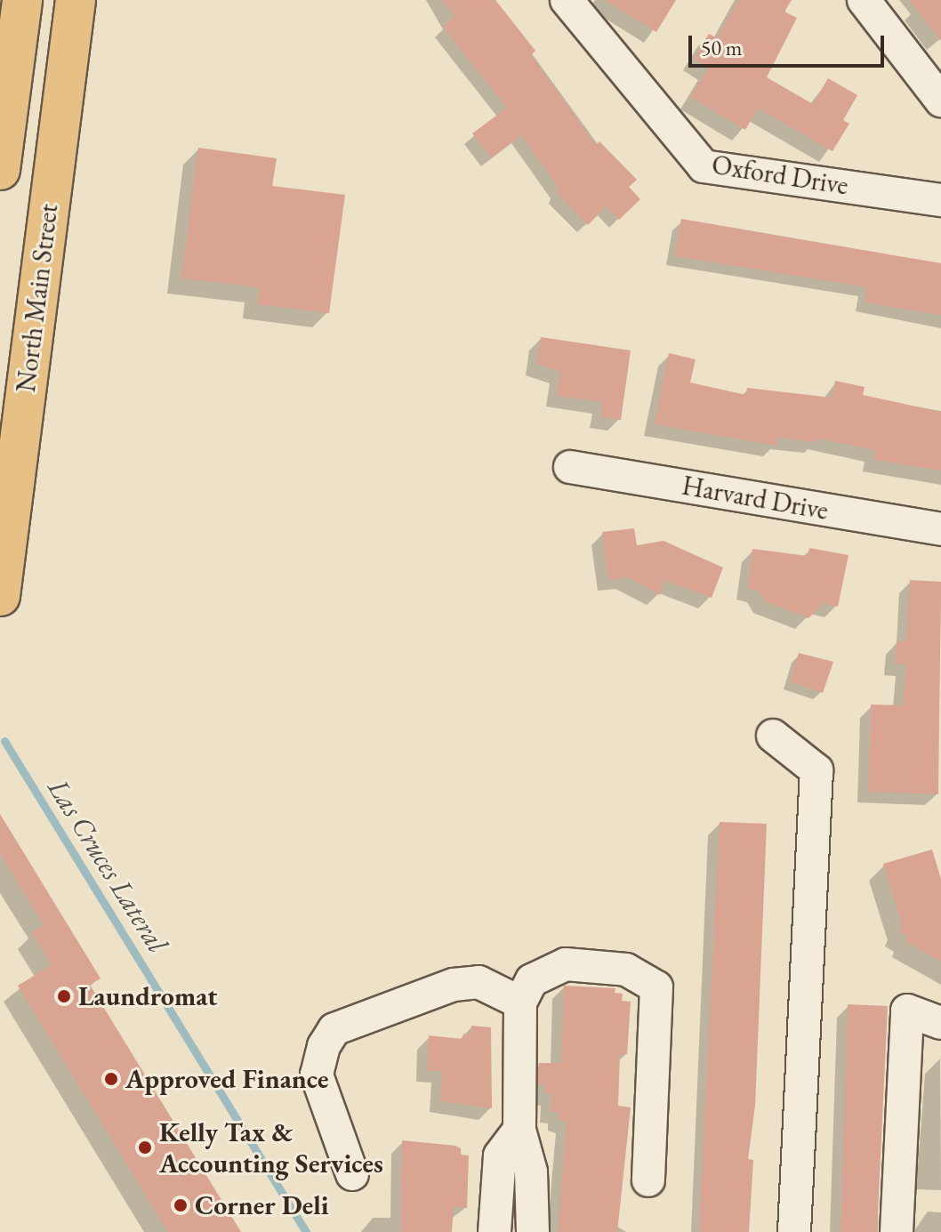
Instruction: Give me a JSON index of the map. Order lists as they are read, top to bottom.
{
  "streets": {
    "main road": ["North Main Street"],
    "street": ["Oxford Drive", "Harvard Drive"]
  },
  "water": ["Las Cruces Lateral"],
  "places": [
    "Laundromat",
    "Approved Finance",
    "Kelly Tax & Accounting Services",
    "Corner Deli"
  ],
  "scale_bar": "50 m"
}
